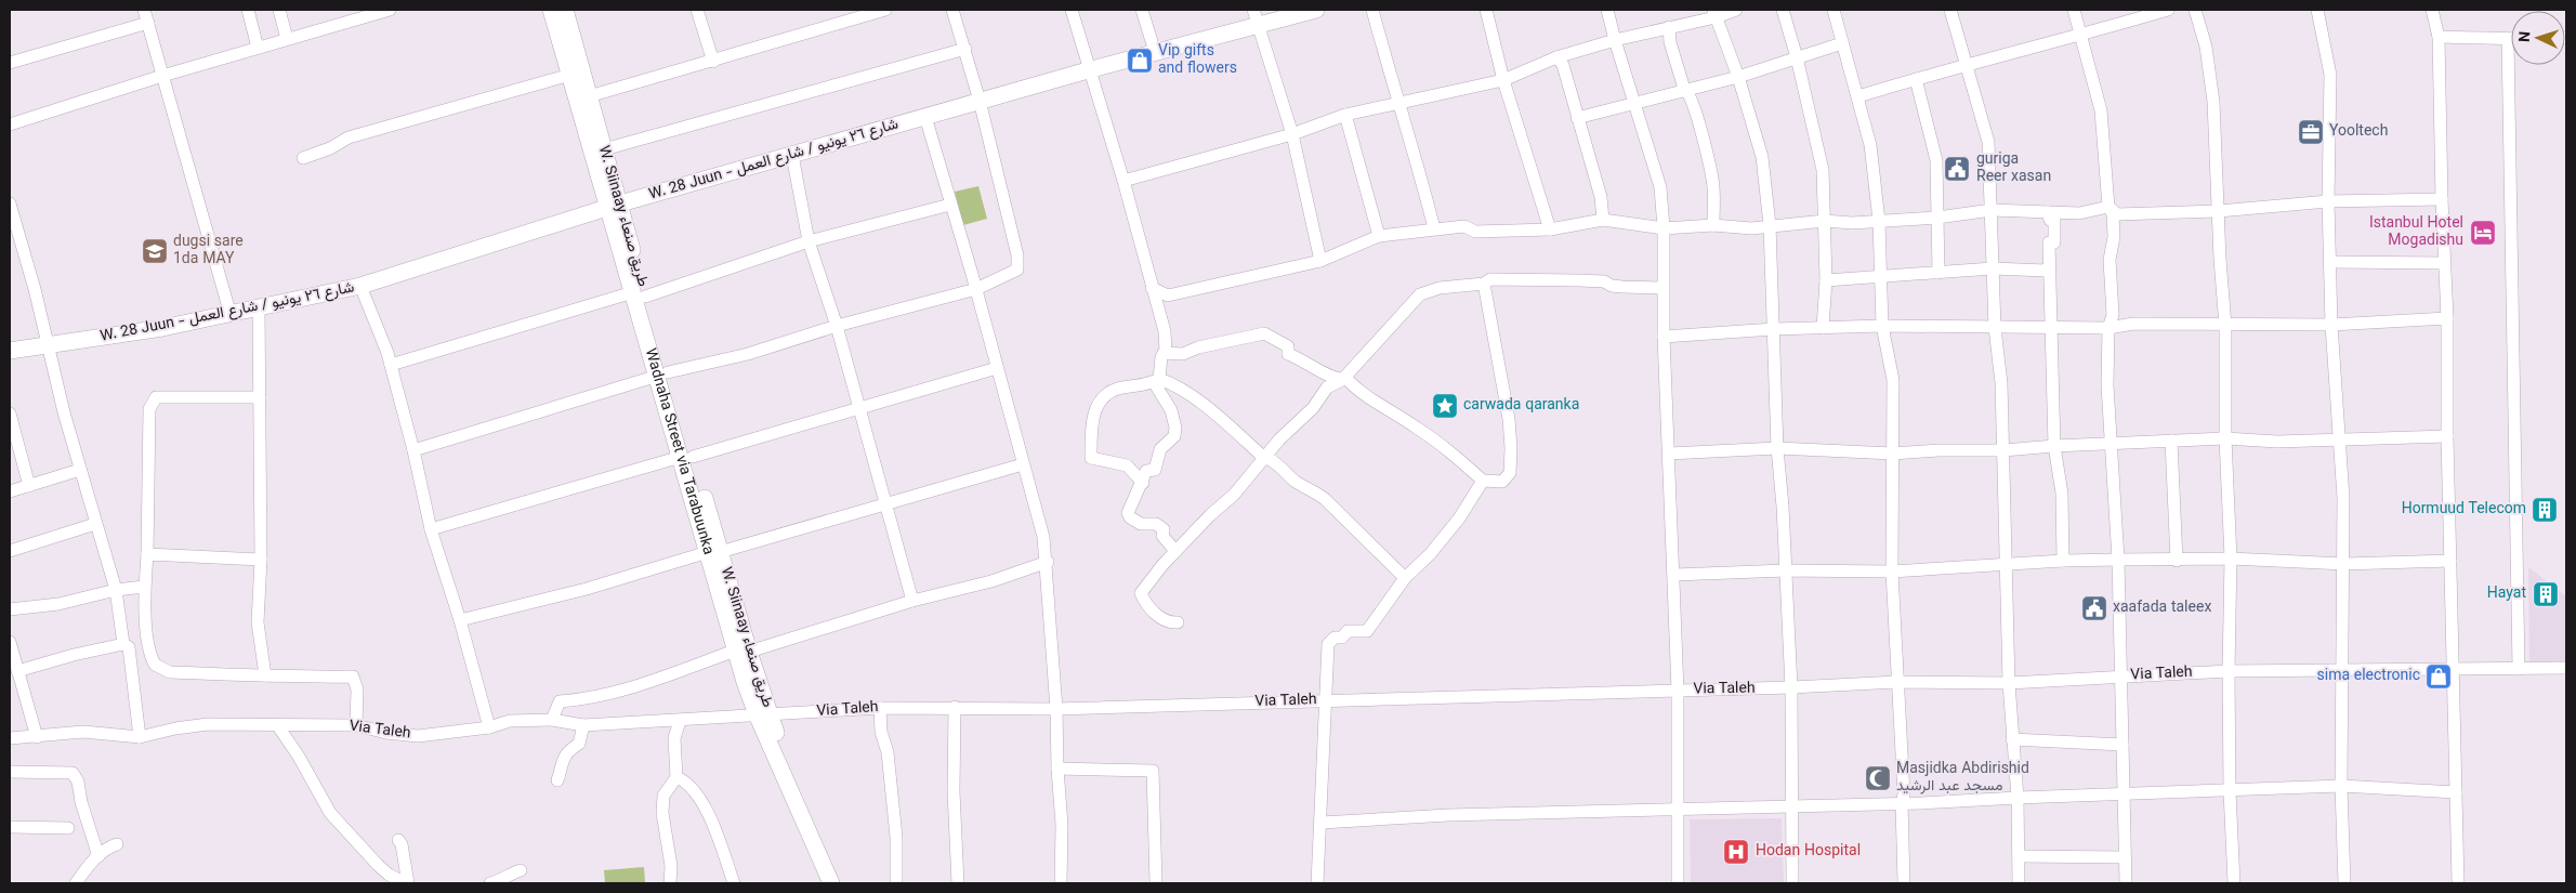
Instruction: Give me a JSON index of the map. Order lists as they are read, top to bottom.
{
  "streets": {
    "street": ["W. 28 Juun - شارع ٢٦ يونيو / شارع العمل", "W. Siinaay طريق صنعاء", "Via Taleh"]
  },
  "crossings": [
    ["W. 28 Juun - شارع ٢٦ يونيو / شارع العمل", "W. Siinaay طريق صنعاء"],
    ["W. Siinaay طريق صنعاء", "Via Taleh"]
  ],
  "places": {
    "shop": ["Vip gifts and flowers", "sima electronic"],
    "office": ["Yooltech"],
    "public building": ["guriga Reer xasan", "xaafada taleex"],
    "hotel": ["Istanbul Hotel Mogadishu"],
    "school or university": ["dugsi sare 1da MAY"],
    "place": ["carwada qaranka"],
    "building": ["Hormuud Telecom", "Hayat"],
    "mosque": ["Masjidka Abdirishid مسجد عبد الرشيد"],
    "hospital": ["Hodan Hospital"]
  },
  "north": "left"
}
